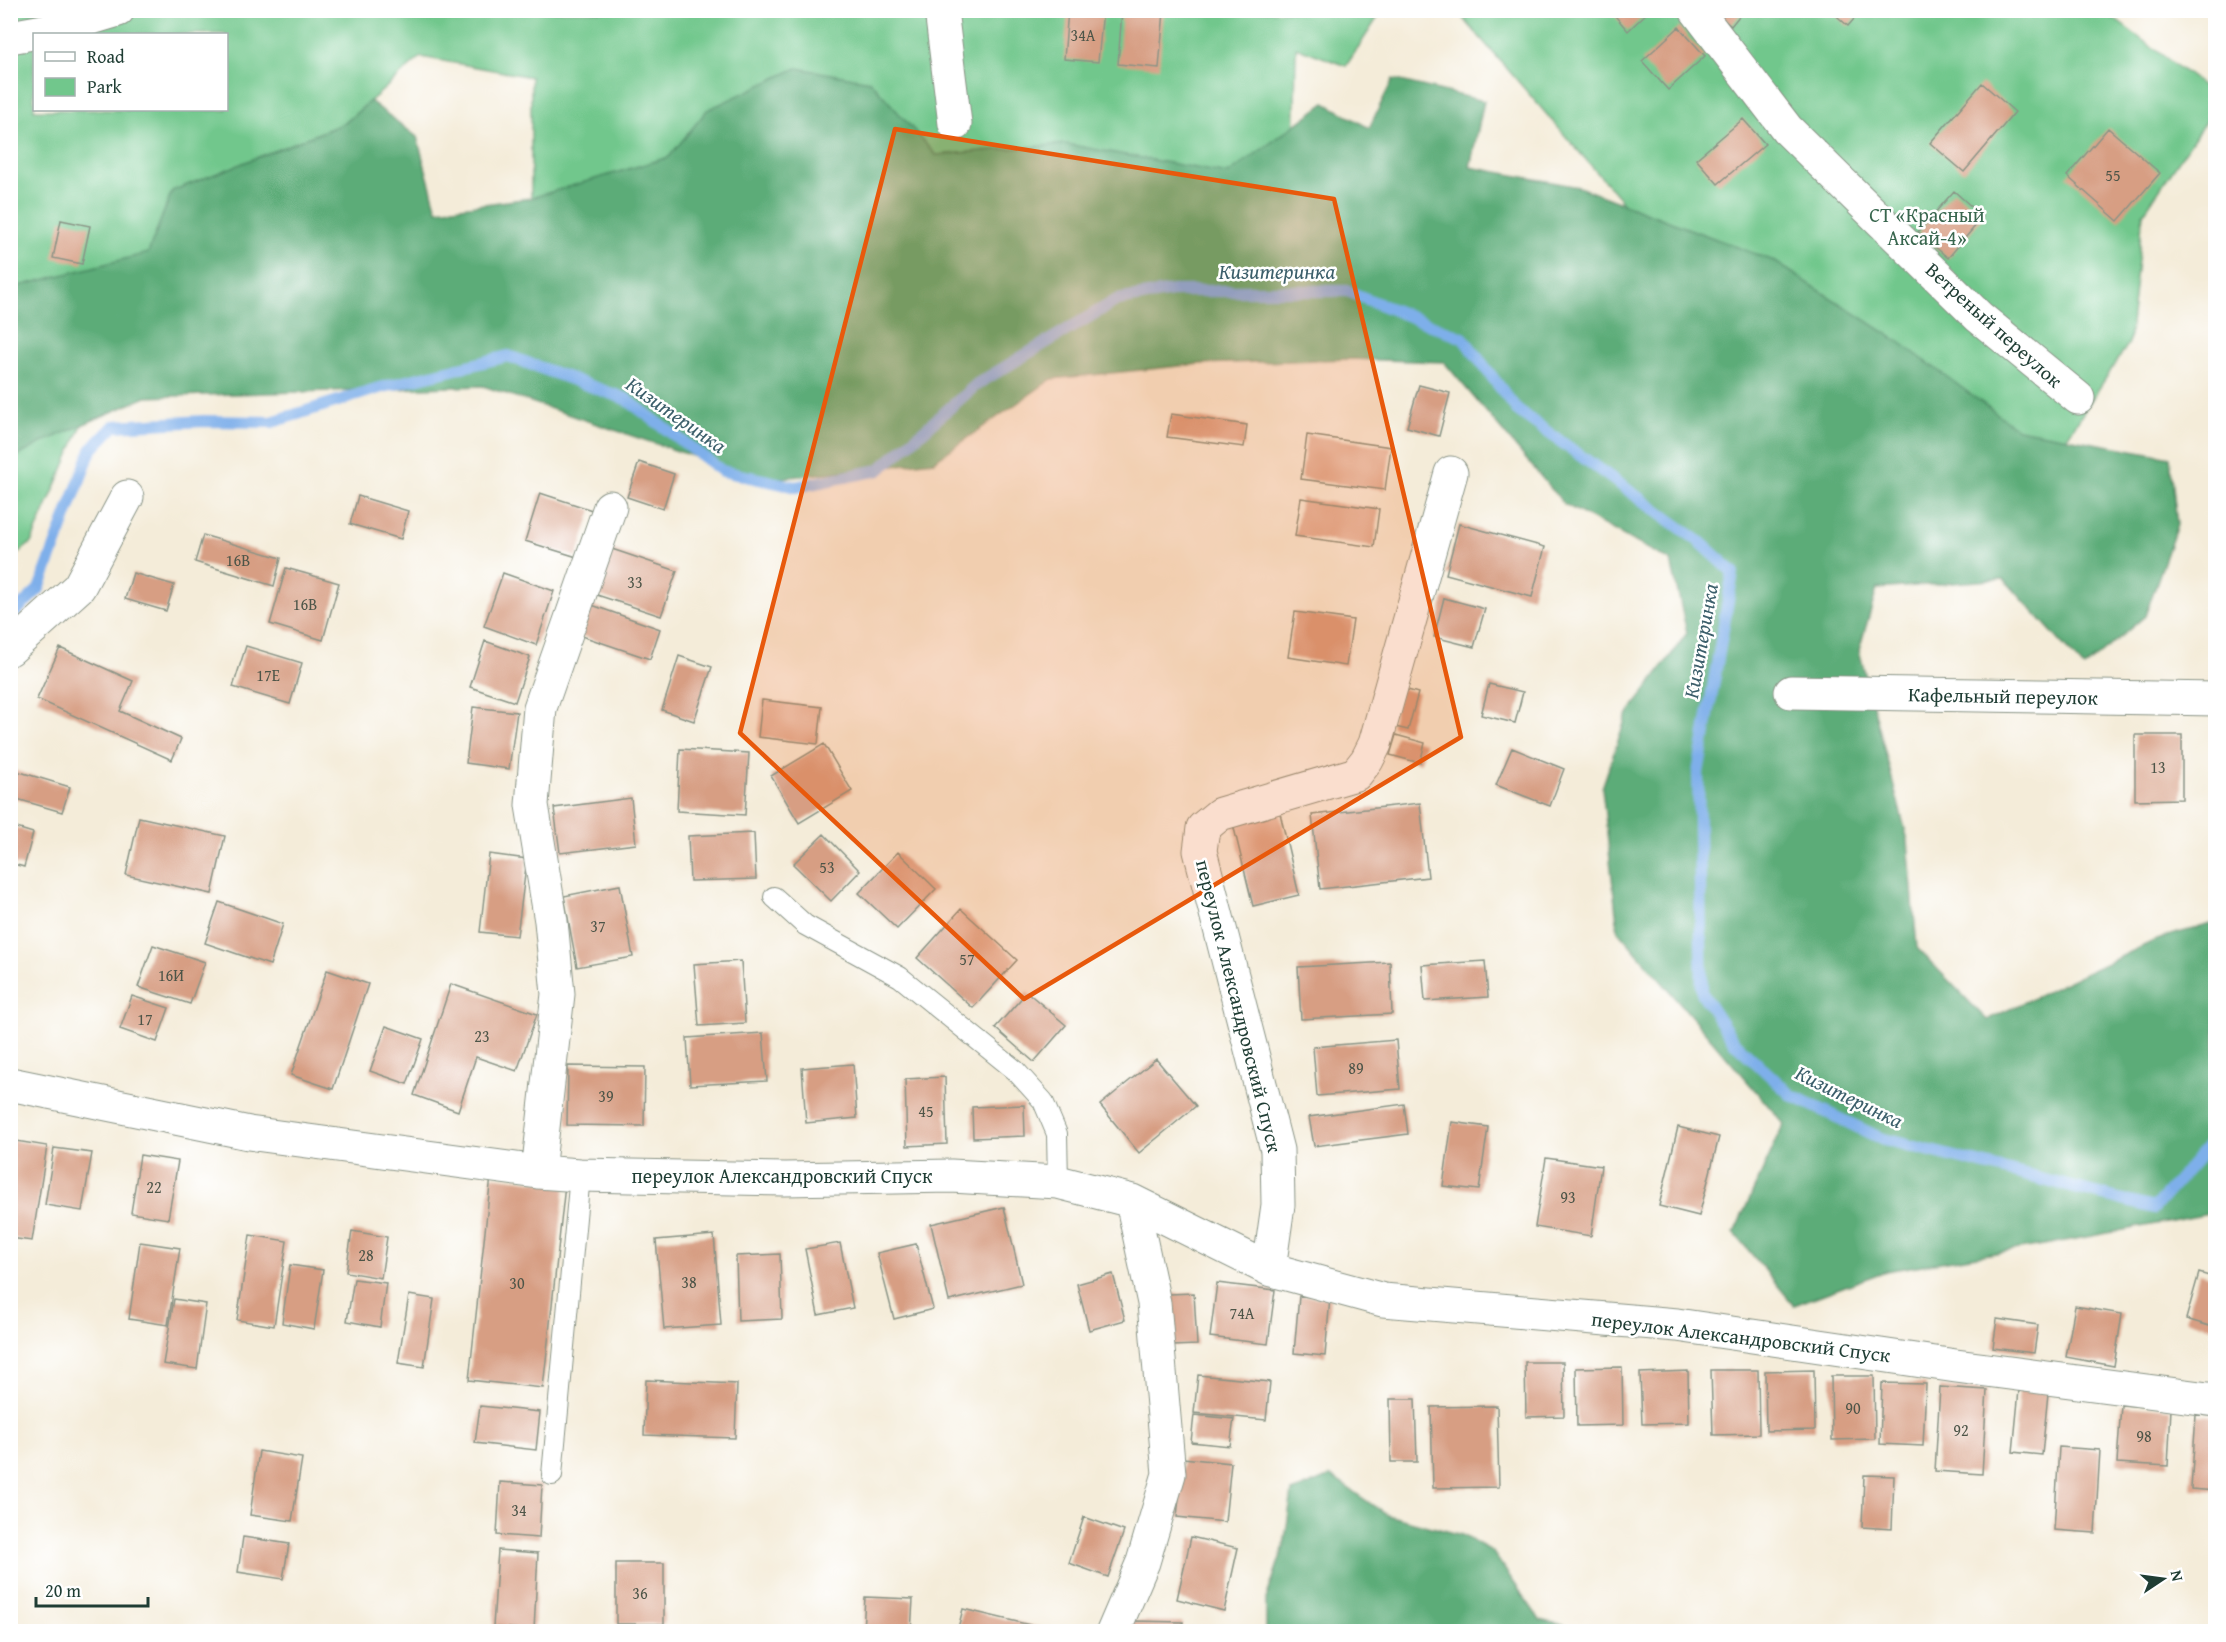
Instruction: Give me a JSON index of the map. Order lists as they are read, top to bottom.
{
  "streets": {
    "street": ["Ветреный переулок", "Кафельный переулок", "переулок Александровский Спуск"]
  },
  "water": ["Кизитеринка"],
  "parks": ["СТ «Красный Аксай-4»"],
  "house_numbers": [
    "34А",
    "55",
    "16В",
    "33",
    "16В",
    "17Е",
    "13",
    "53",
    "37",
    "57",
    "16И",
    "17",
    "23",
    "89",
    "39",
    "45",
    "22",
    "93",
    "28",
    "38",
    "30",
    "74А",
    "90",
    "92",
    "98",
    "34",
    "36"
  ],
  "legend": ["Road", "Park"],
  "scale_bar": "20 m",
  "north": "right"
}
